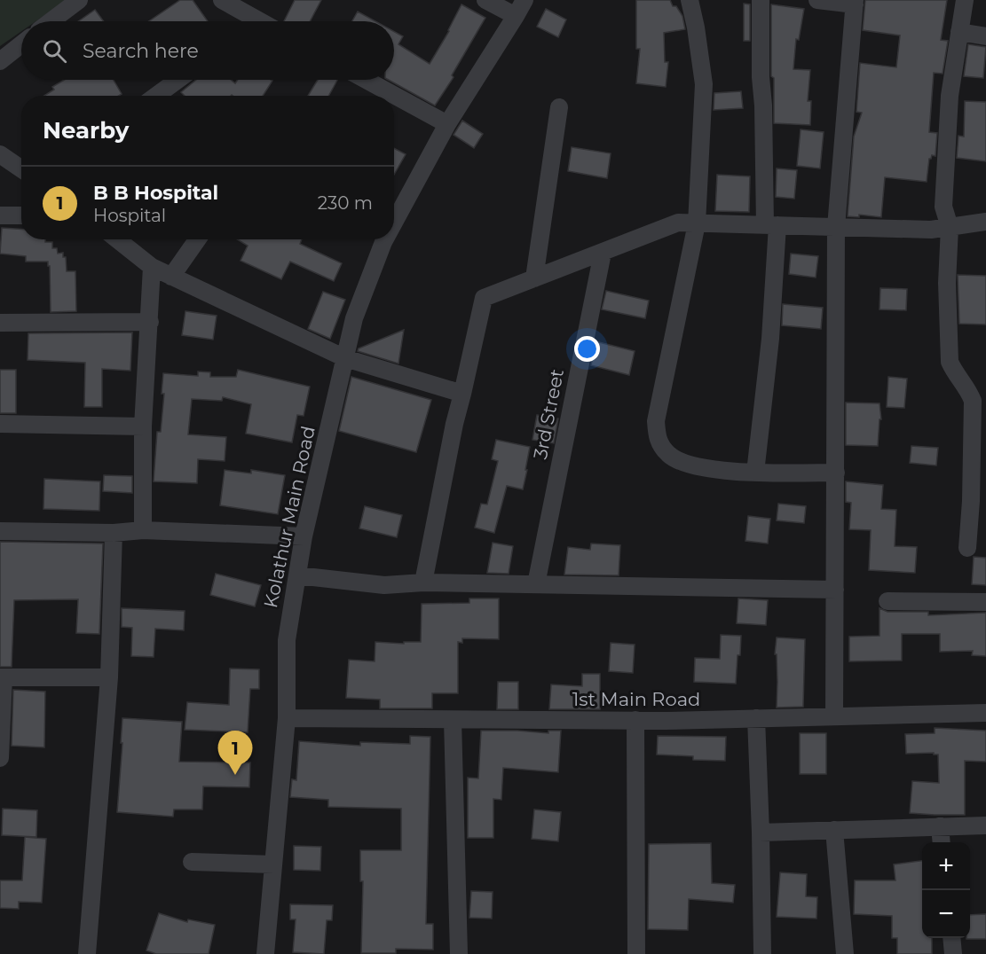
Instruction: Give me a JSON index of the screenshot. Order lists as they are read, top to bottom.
{
  "streets": {
    "street": ["3rd Street", "Kolathur Main Road", "1st Main Road"]
  },
  "crossings": [
    ["Kolathur Main Road", "1st Main Road"]
  ],
  "page": {
    "search": "Search here",
    "heading": "Nearby",
    "list": [
      {
        "mark": "1",
        "name": "B B Hospital",
        "note": "Hospital",
        "value": "230 m"
      }
    ],
    "pins": "1",
    "map_buttons": ["+", "−"]
  }
}
